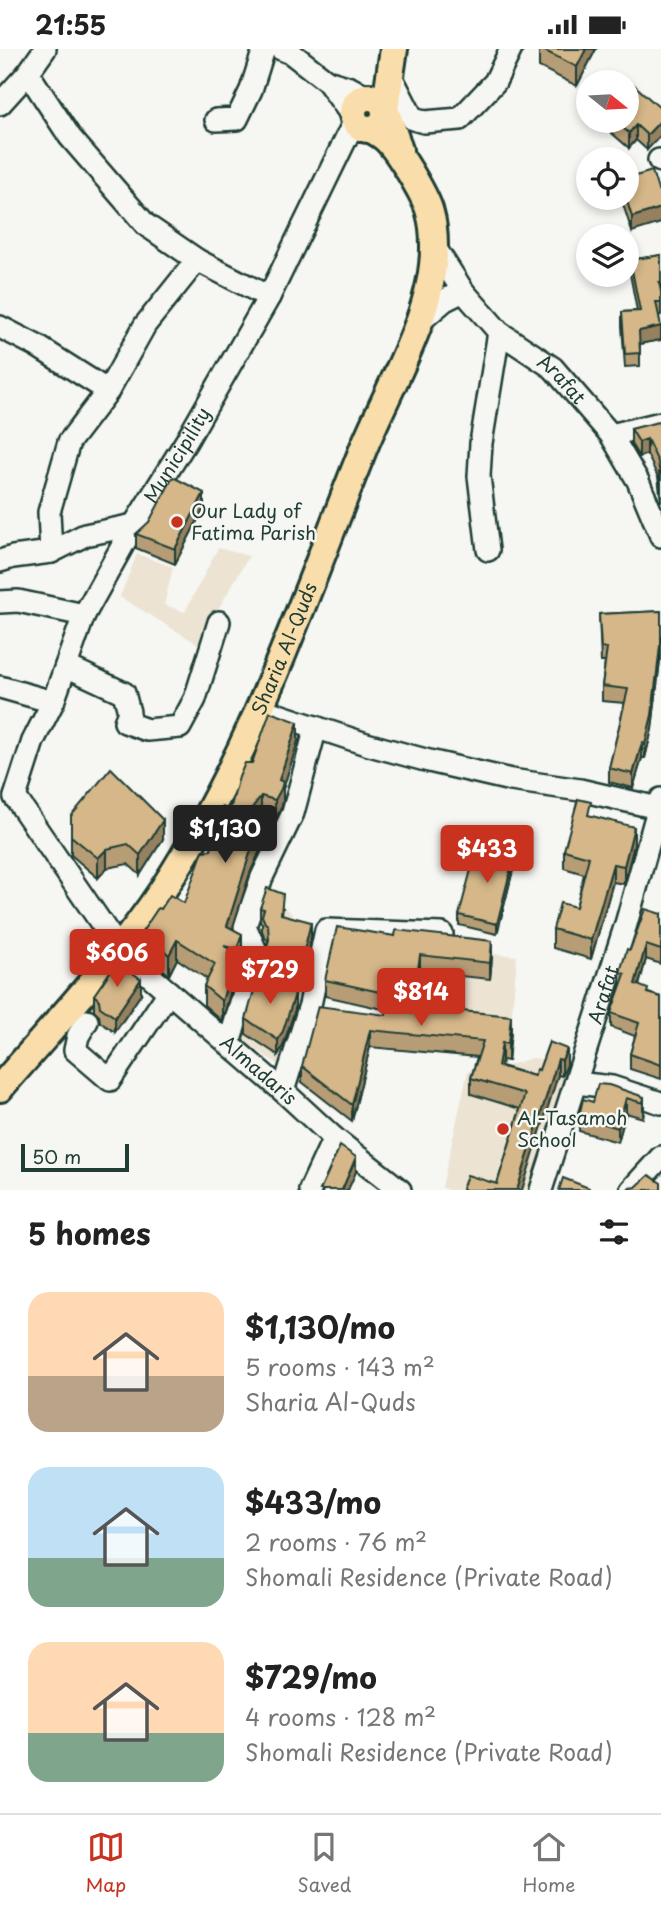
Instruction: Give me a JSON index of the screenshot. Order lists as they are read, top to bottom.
{
  "streets": {
    "main road": ["Sharia Al-Quds"],
    "street": ["Arafat", "Municipility", "Almadaris"]
  },
  "crossings": [
    ["Arafat", "Sharia Al-Quds"],
    ["Municipility", "Sharia Al-Quds"],
    ["Municipility", "Almadaris"],
    ["Sharia Al-Quds", "Almadaris"]
  ],
  "places": ["Our Lady of Fatima Parish", "Al-Tasamoh School"],
  "scale_bar": "50 m",
  "north": "right",
  "page": {
    "status": "21:55",
    "price": [
      "$1,130",
      "$433",
      "$606",
      "$729",
      "$814"
    ],
    "scale": "50 m",
    "heading": "5 homes",
    "list": [
      {
        "name": "$1,130/mo",
        "note": "5 rooms · 143 m² · Sharia Al-Quds"
      },
      {
        "name": "$433/mo",
        "note": "2 rooms · 76 m² · Shomali Residence (Private Road)"
      },
      {
        "name": "$729/mo",
        "note": "4 rooms · 128 m² · Shomali Residence (Private Road)"
      }
    ],
    "tabs": ["Map", "Saved", "Home"]
  }
}
